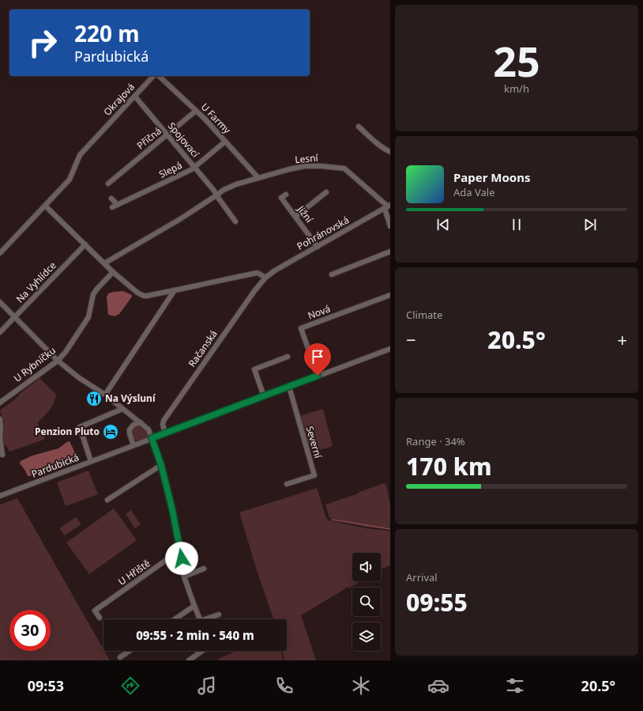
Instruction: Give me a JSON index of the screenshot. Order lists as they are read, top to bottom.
{
  "streets": {
    "street": [
      "Okrajová",
      "U Farmy",
      "Příčná",
      "Spojovací",
      "Lesní",
      "Slepá",
      "Jižní",
      "Pohránovská",
      "Na Vyhlídce",
      "Nová",
      "Račanská",
      "U Rybníčku",
      "Severní",
      "Pardubická",
      "U Hřiště"
    ]
  },
  "crossings": [
    ["Okrajová", "Spojovací"],
    ["U Farmy", "Příčná"],
    ["U Farmy", "Lesní"],
    ["U Farmy", "Slepá"],
    ["Příčná", "Spojovací"],
    ["Spojovací", "Lesní"],
    ["Spojovací", "Slepá"],
    ["Lesní", "Pohránovská"],
    ["Jižní", "Pohránovská"],
    ["Pohránovská", "Račanská"],
    ["Nová", "Pardubická"],
    ["Račanská", "Pardubická"],
    ["Severní", "Pardubická"]
  ],
  "places": {
    "restaurant": ["Na Výsluní"],
    "hotel": ["Penzion Pluto"]
  },
  "page": {
    "tile": [
      ["25", "km/h"],
      "Climate",
      ["Range · 34%", "170 km"],
      ["Arrival", "09:55"]
    ],
    "turn": ["220 m", "Pardubická"],
    "song": ["Paper Moons", "Ada Vale"],
    "heat": ["−", "20.5°", "+"],
    "limit": "30",
    "trip": "09:55 · 2 min · 540 m",
    "tabs": ["09:53", "20.5°"]
  }
}
